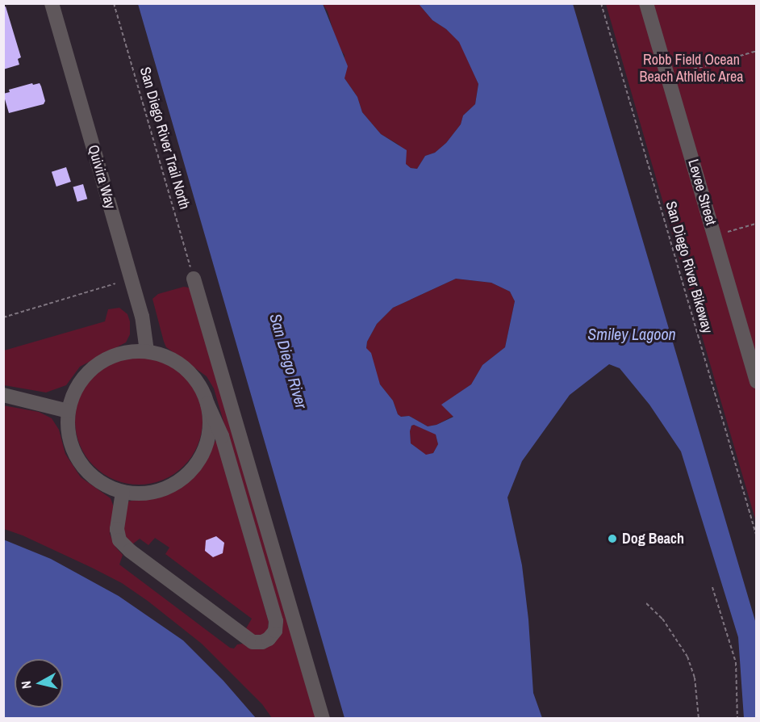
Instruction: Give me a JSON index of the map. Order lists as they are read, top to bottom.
{
  "streets": {
    "street": ["Quivira Way", "Levee Street"],
    "path": ["San Diego River Trail North", "San Diego River Bikeway"]
  },
  "water": ["Smiley Lagoon", "San Diego River"],
  "parks": ["Robb Field Ocean Beach Athletic Area"],
  "places": ["Dog Beach"],
  "north": "left"
}
